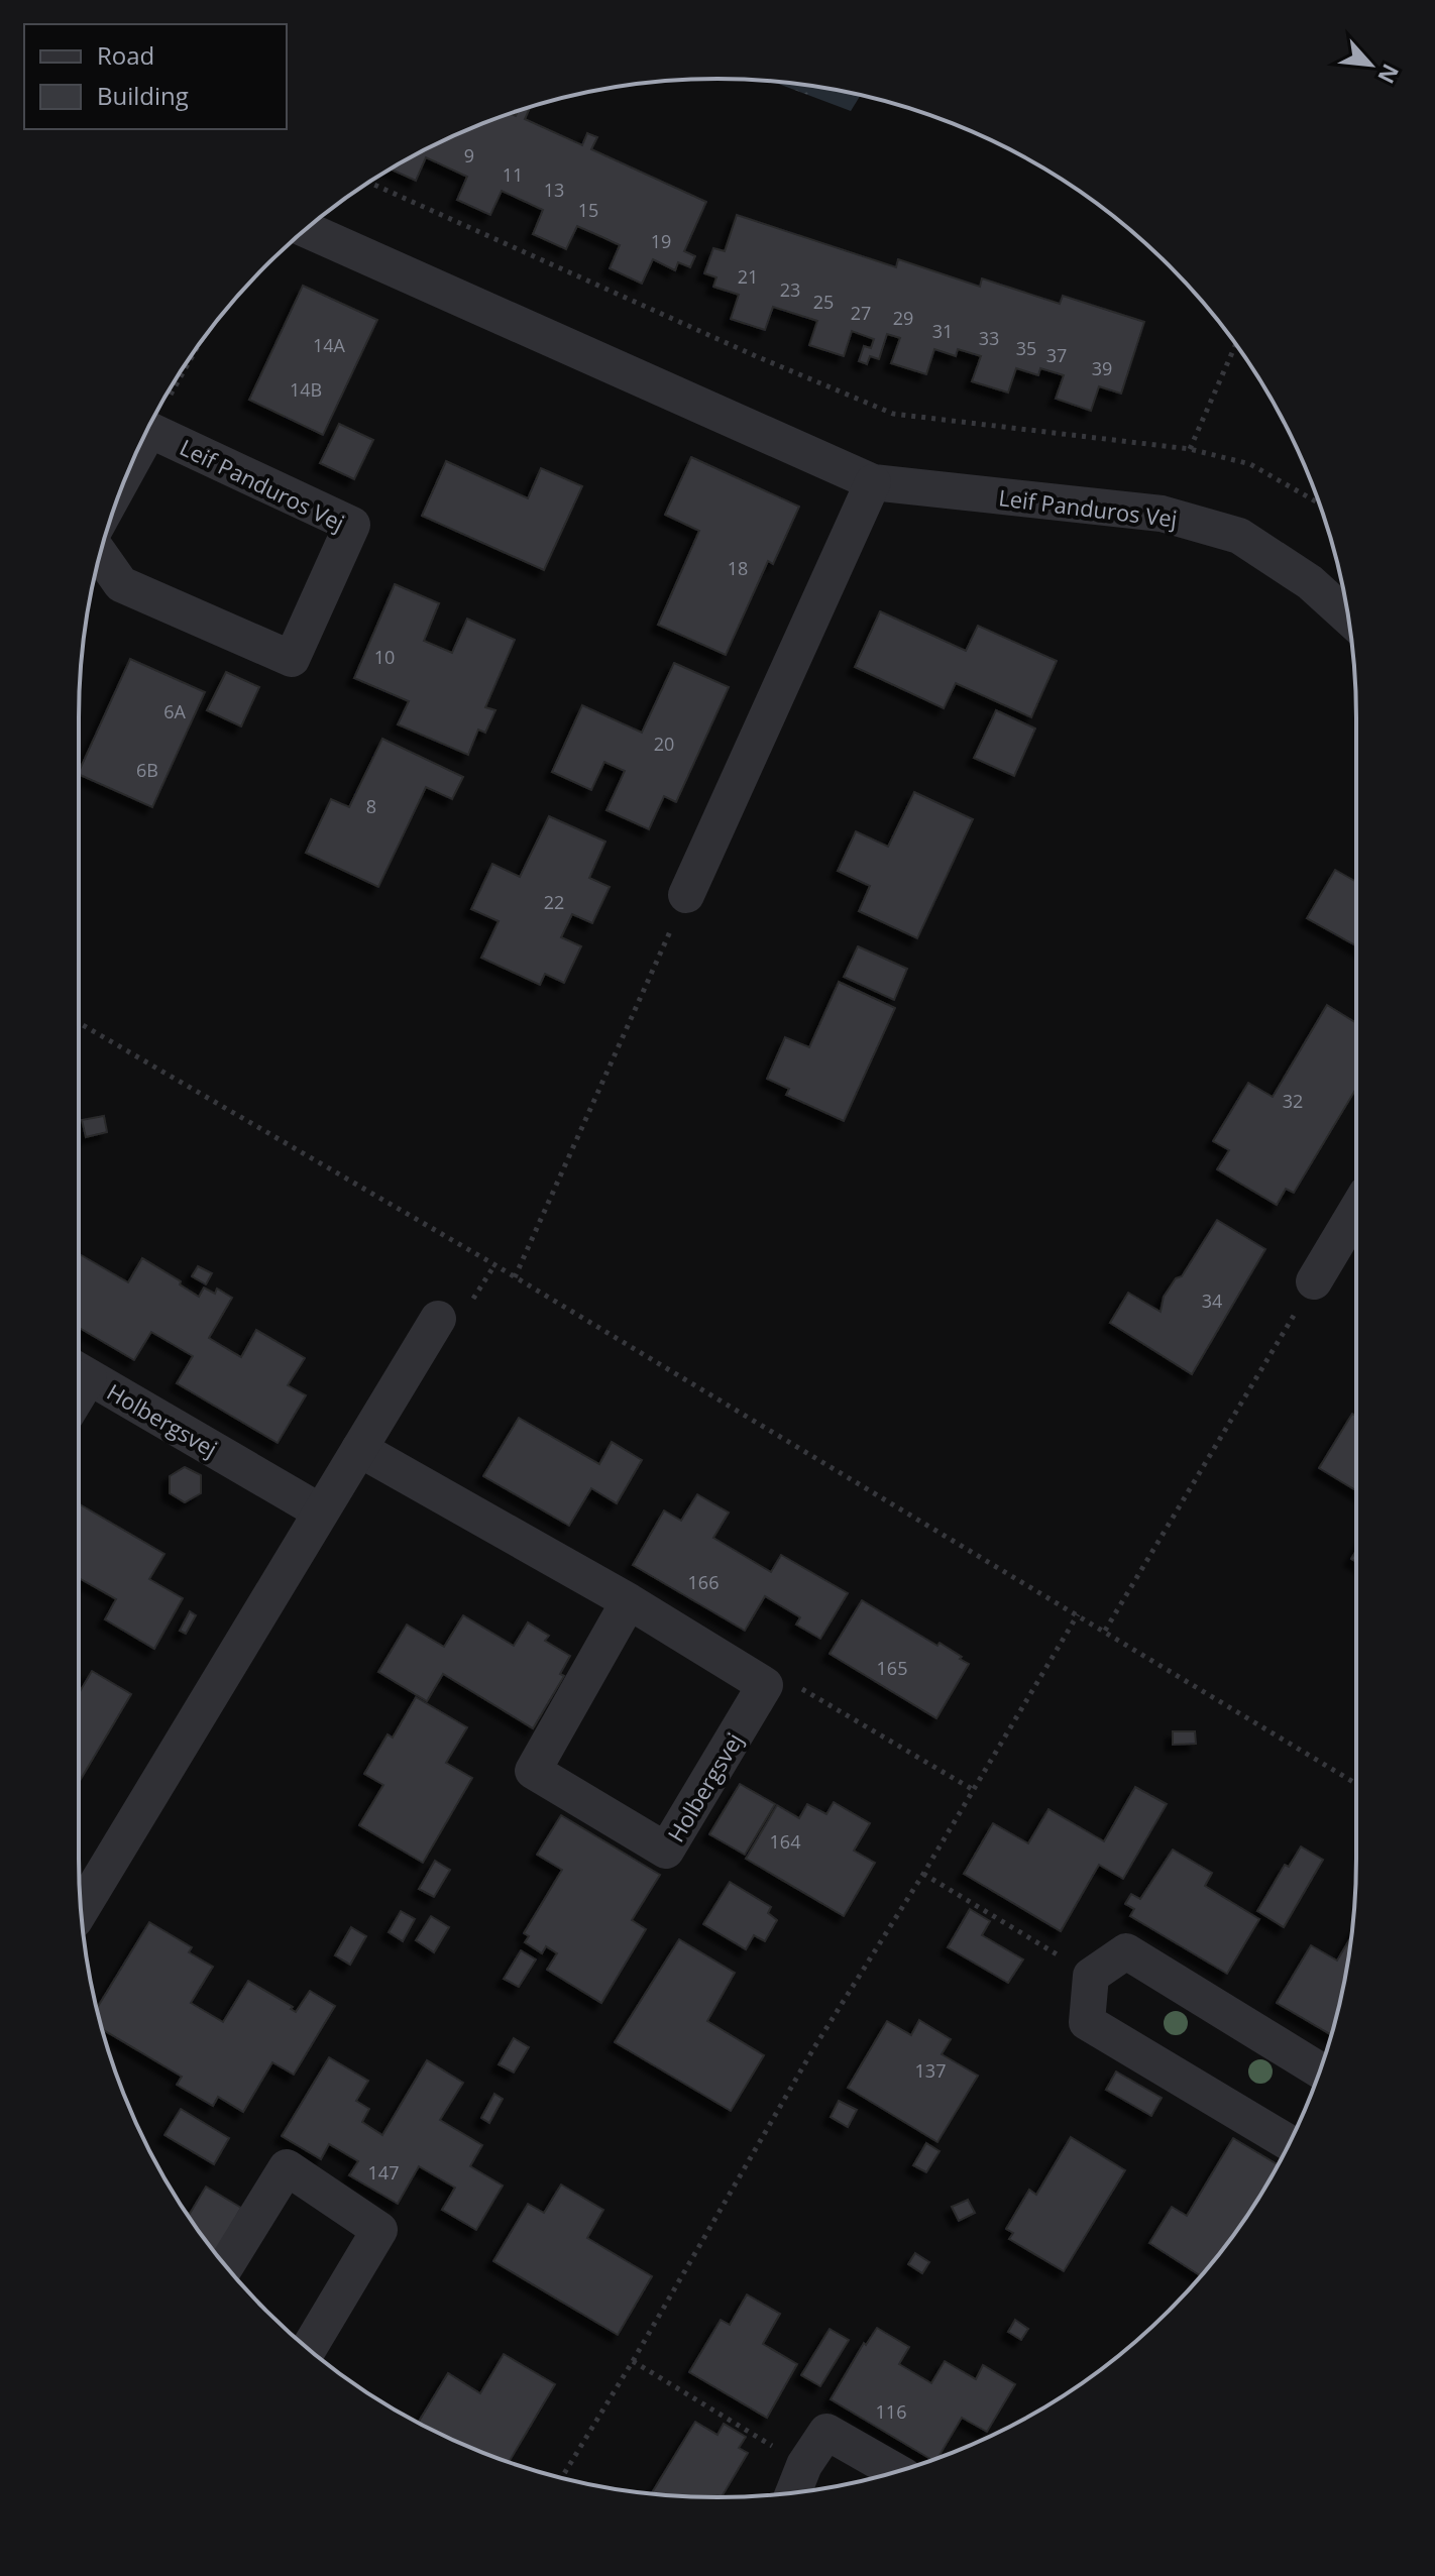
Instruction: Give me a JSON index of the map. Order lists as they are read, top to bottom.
{
  "streets": {
    "street": ["Leif Panduros Vej", "Holbergsvej"]
  },
  "house_numbers": [
    "9",
    "11",
    "13",
    "15",
    "19",
    "21",
    "23",
    "25",
    "27",
    "29",
    "31",
    "33",
    "14A",
    "35",
    "37",
    "39",
    "14B",
    "18",
    "10",
    "6A",
    "20",
    "6B",
    "8",
    "22",
    "32",
    "34",
    "166",
    "165",
    "164",
    "137",
    "147",
    "116"
  ],
  "legend": ["Road", "Building"],
  "north": "bottom right"
}
